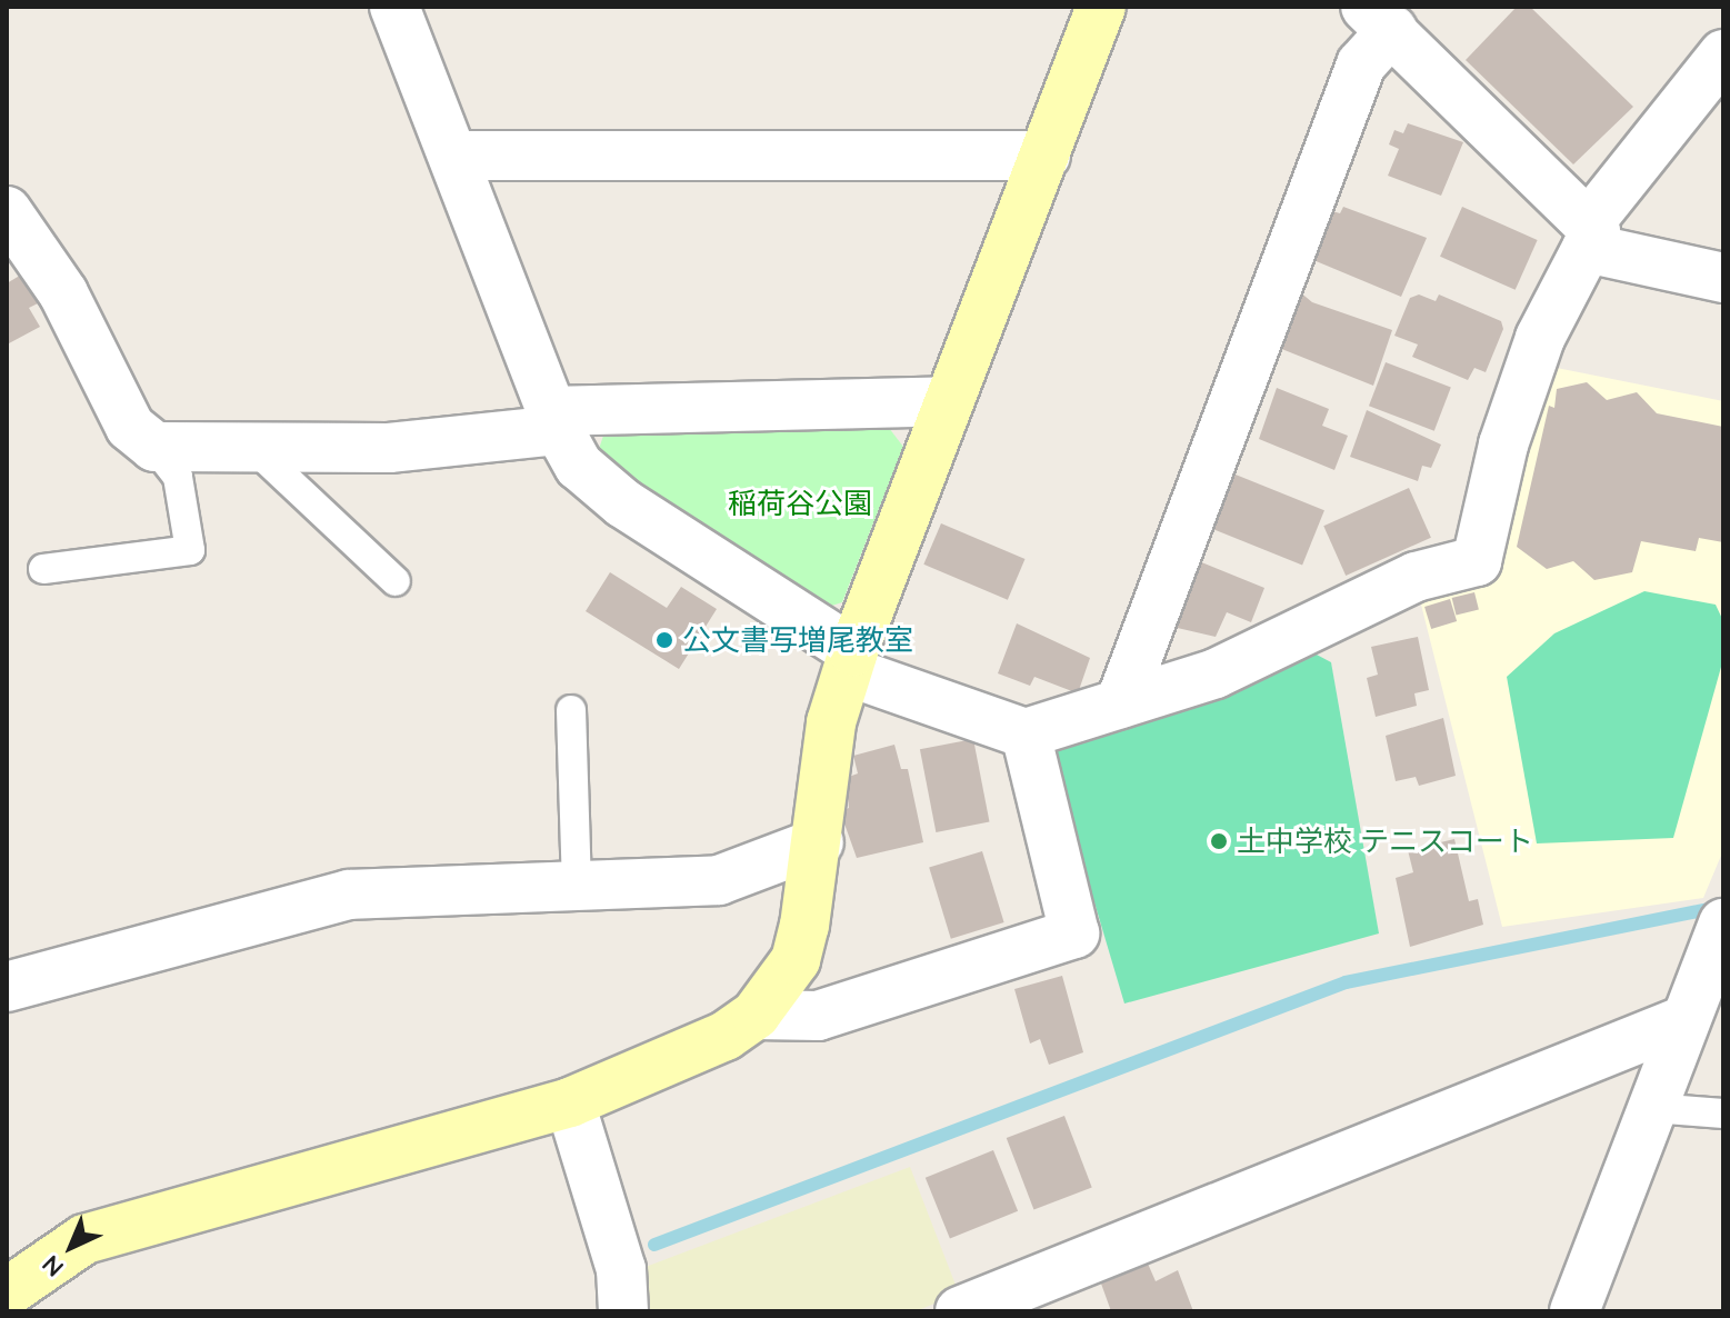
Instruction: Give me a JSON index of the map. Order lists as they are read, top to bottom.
{
  "parks": ["稲荷谷公園"],
  "places": ["公文書写増尾教室", "土中学校 テニスコート"],
  "north": "bottom left"
}
